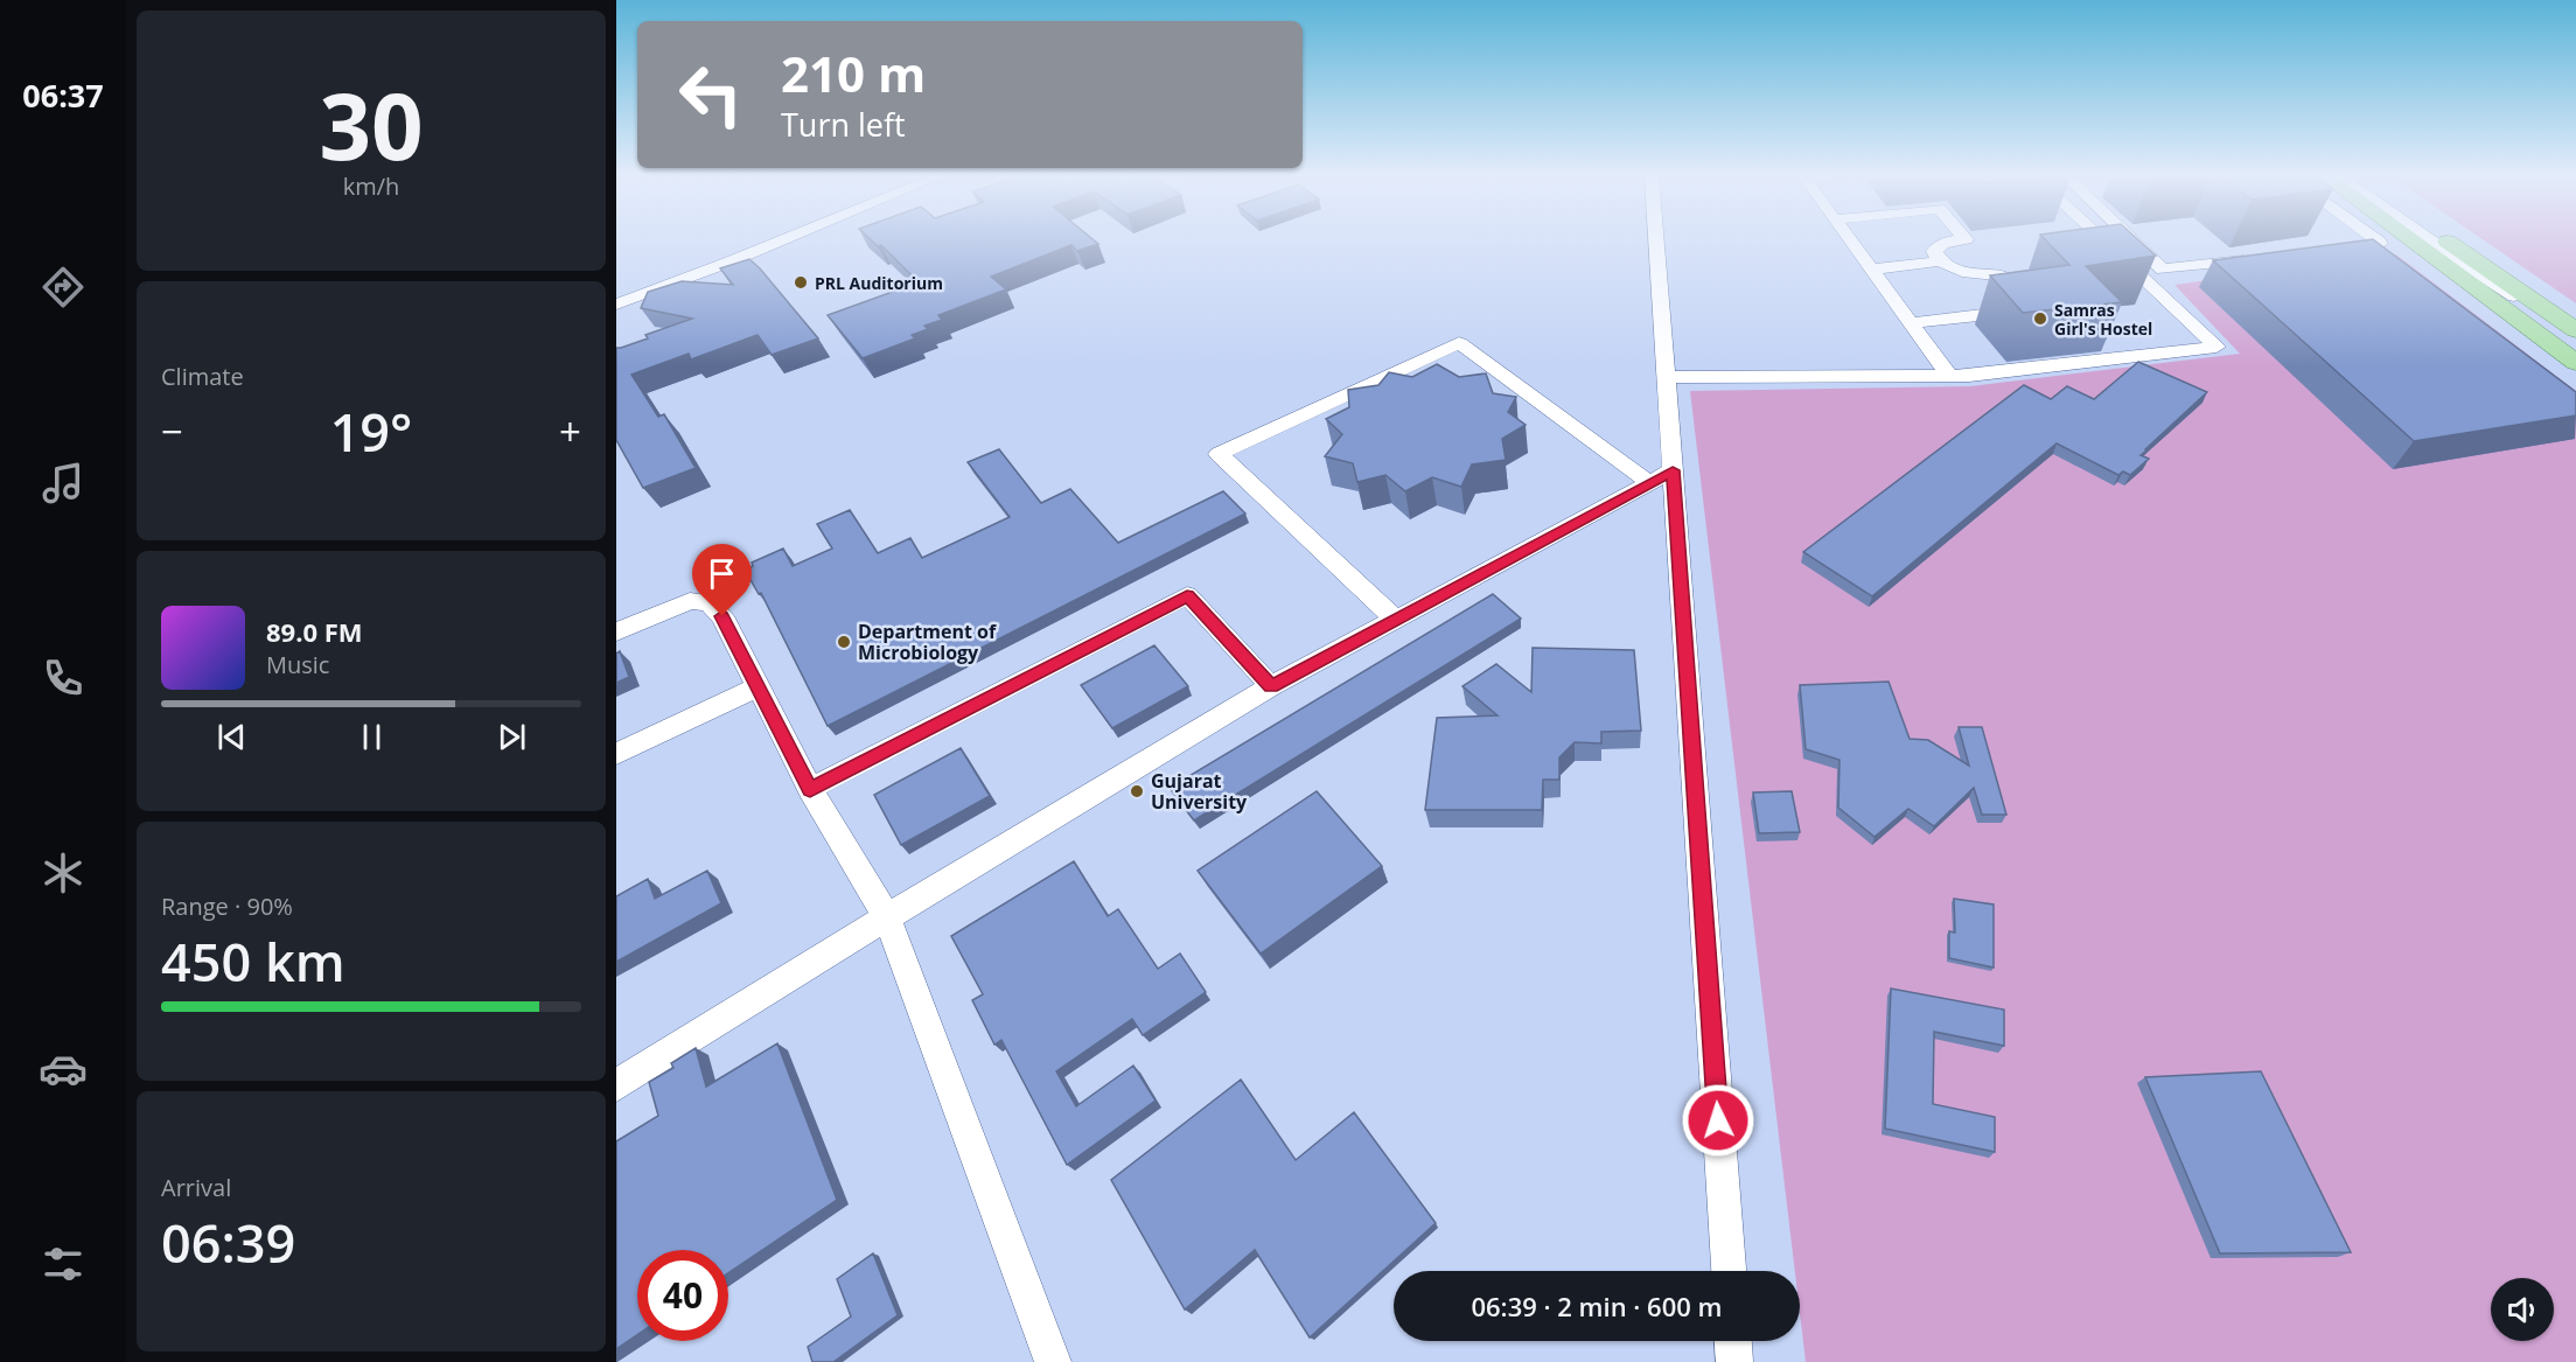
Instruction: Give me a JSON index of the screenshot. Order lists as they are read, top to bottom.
{
  "places": [
    "PRL Auditorium",
    "Samras Girl's Hostel",
    "Department of Microbiology",
    "Gujarat University"
  ],
  "page": {
    "tabs": "06:37",
    "tile": [
      ["30", "km/h"],
      "Climate",
      ["Range · 90%", "450 km"],
      ["Arrival", "06:39"]
    ],
    "turn": ["210 m", "Turn left"],
    "heat": ["−", "19°", "+"],
    "song": ["89.0 FM", "Music"],
    "limit": "40",
    "trip": "06:39 · 2 min · 600 m"
  }
}
